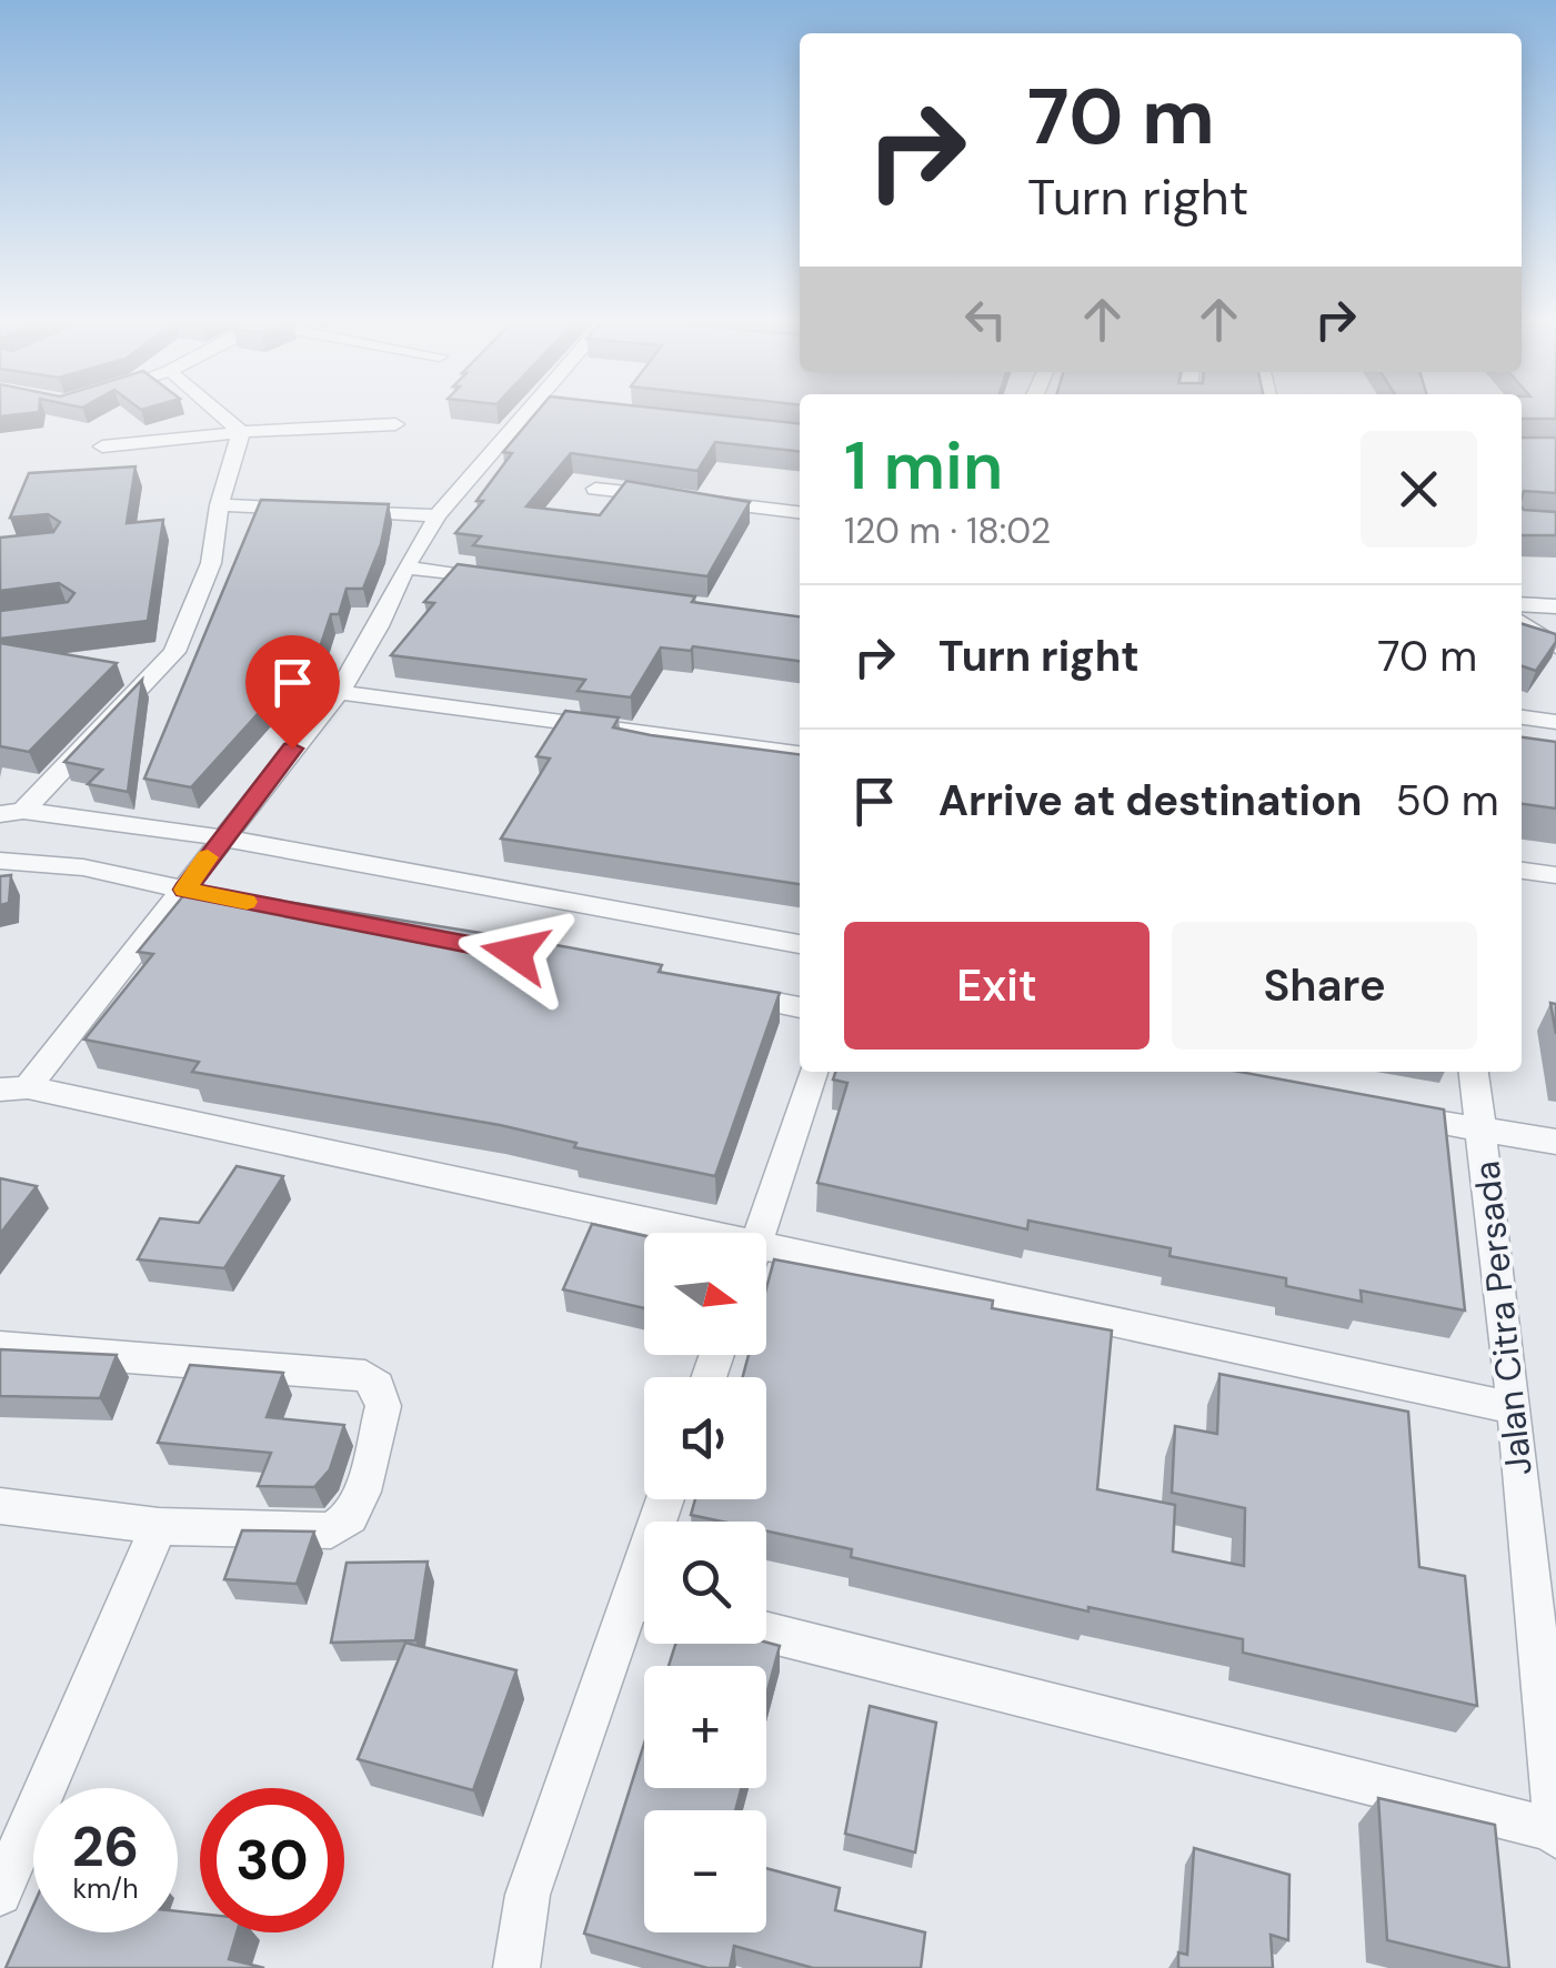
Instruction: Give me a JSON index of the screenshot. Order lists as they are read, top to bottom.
{
  "streets": {
    "street": ["Jalan Citra Persada"]
  },
  "north": "right",
  "page": {
    "turn": ["70 m", "Turn right"],
    "heading": ["1 min", "120 m · 18:02"],
    "list": [
      {
        "name": "Turn right",
        "value": "70 m"
      },
      {
        "name": "Arrive at destination",
        "value": "50 m"
      }
    ],
    "buttons": ["Exit", "Share"],
    "map_buttons": ["+", "−"],
    "speed": "26 km/h",
    "limit": "30"
  }
}
